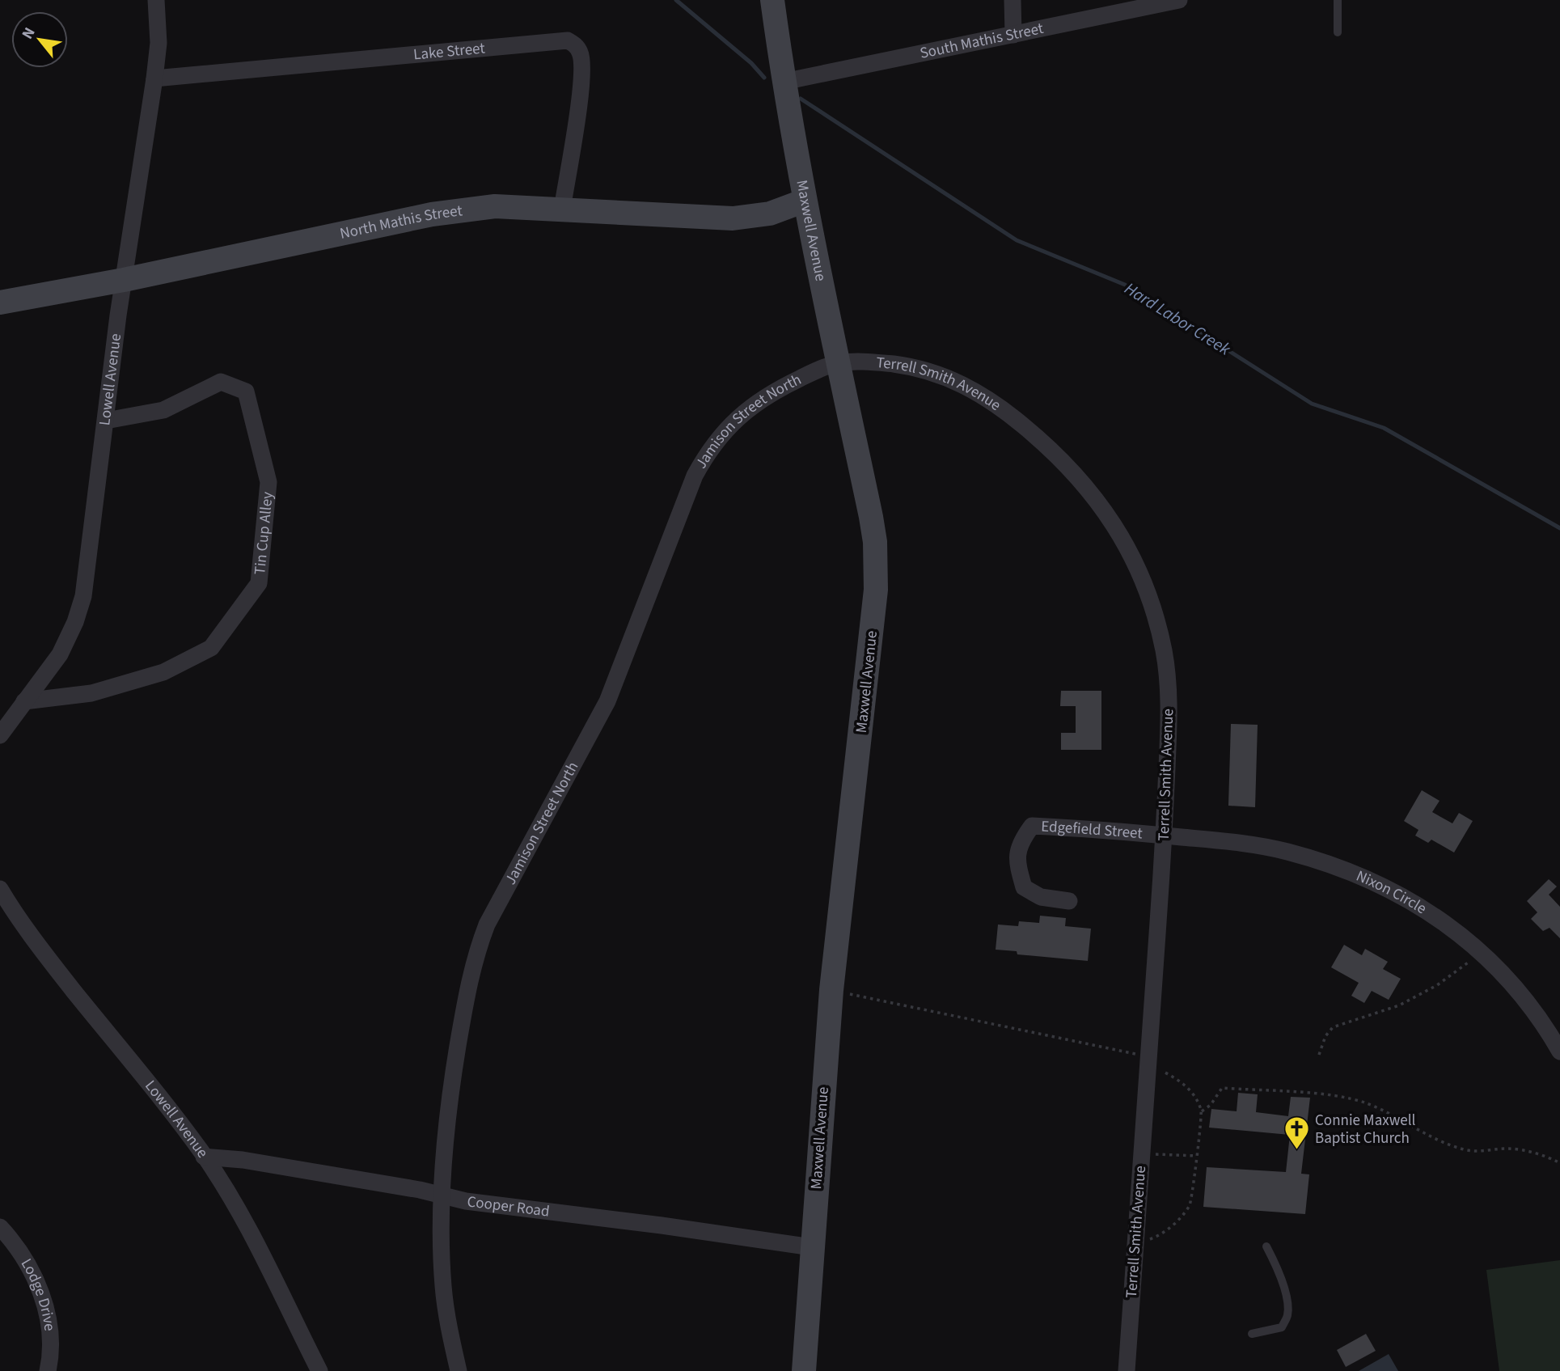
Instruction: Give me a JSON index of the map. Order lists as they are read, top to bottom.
{
  "streets": {
    "main road": ["North Mathis Street", "Maxwell Avenue"],
    "street": [
      "South Mathis Street",
      "Lake Street",
      "Lowell Avenue",
      "Terrell Smith Avenue",
      "Jamison Street North",
      "Tin Cup Alley",
      "Edgefield Street",
      "Nixon Circle",
      "Cooper Road",
      "Lodge Drive"
    ]
  },
  "crossings": [
    ["South Mathis Street", "Maxwell Avenue"],
    ["Lake Street", "North Mathis Street"],
    ["Lake Street", "Lowell Avenue"],
    ["North Mathis Street", "Maxwell Avenue"],
    ["North Mathis Street", "Lowell Avenue"],
    ["Maxwell Avenue", "Terrell Smith Avenue"],
    ["Maxwell Avenue", "Jamison Street North"],
    ["Maxwell Avenue", "Cooper Road"],
    ["Lowell Avenue", "Tin Cup Alley"],
    ["Lowell Avenue", "Cooper Road"],
    ["Terrell Smith Avenue", "Jamison Street North"],
    ["Terrell Smith Avenue", "Edgefield Street"],
    ["Terrell Smith Avenue", "Nixon Circle"],
    ["Jamison Street North", "Cooper Road"],
    ["Edgefield Street", "Nixon Circle"]
  ],
  "water": ["Hard Labor Creek"],
  "places": {
    "church": ["Connie Maxwell Baptist Church"]
  },
  "north": "top left"
}
